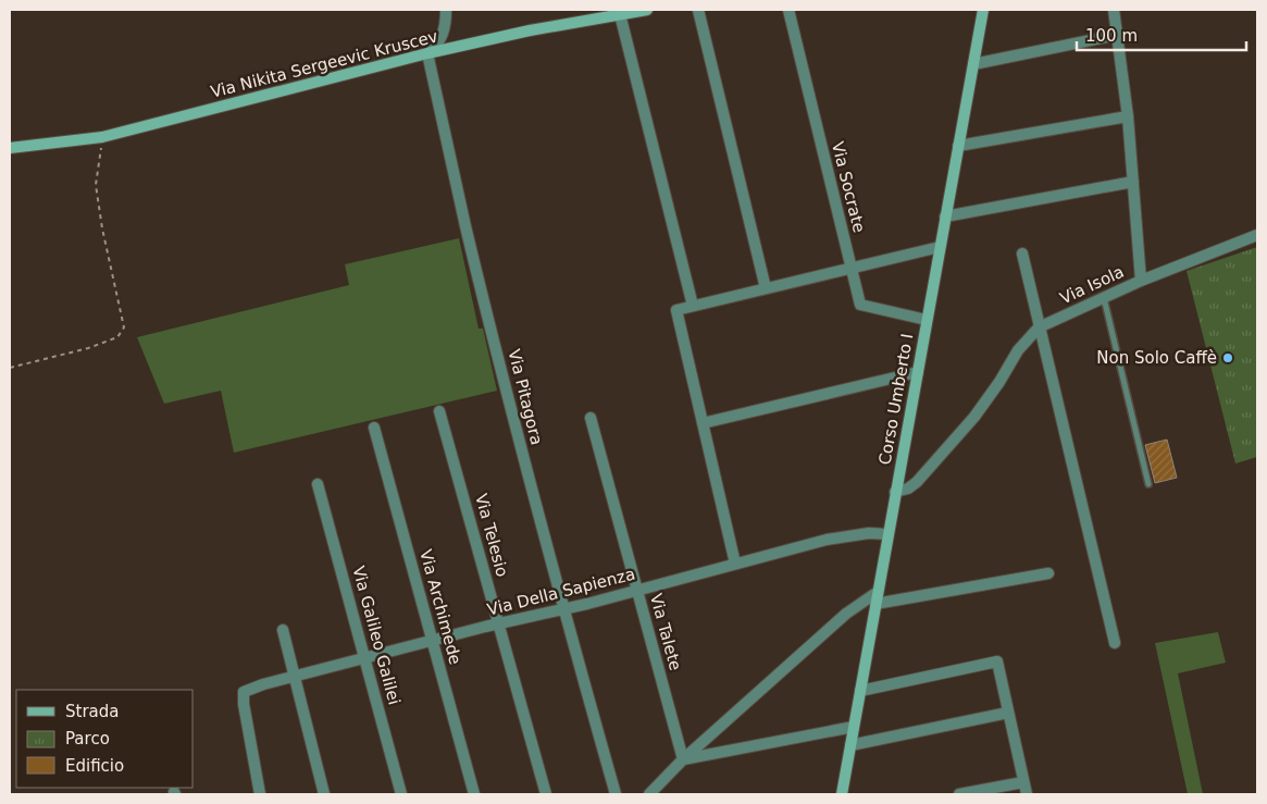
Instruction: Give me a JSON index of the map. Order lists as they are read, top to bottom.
{
  "streets": {
    "street": [
      "Via Nikita Sergeevic Kruscev",
      "Via Socrate",
      "Via Isola",
      "Via Pitagora",
      "Corso Umberto I",
      "Via Telesio",
      "Via Della Sapienza",
      "Via Archimede",
      "Via Talete",
      "Via Galileo Galilei"
    ]
  },
  "crossings": [
    ["Via Nikita Sergeevic Kruscev", "Via Pitagora"],
    ["Via Socrate", "Corso Umberto I"],
    ["Via Isola", "Corso Umberto I"],
    ["Via Pitagora", "Via Della Sapienza"],
    ["Corso Umberto I", "Via Della Sapienza"],
    ["Via Telesio", "Via Della Sapienza"],
    ["Via Della Sapienza", "Via Archimede"],
    ["Via Della Sapienza", "Via Talete"],
    ["Via Della Sapienza", "Via Galileo Galilei"]
  ],
  "places": ["Non Solo Caffè"],
  "legend": ["Strada", "Parco", "Edificio"],
  "scale_bar": "100 m"
}
